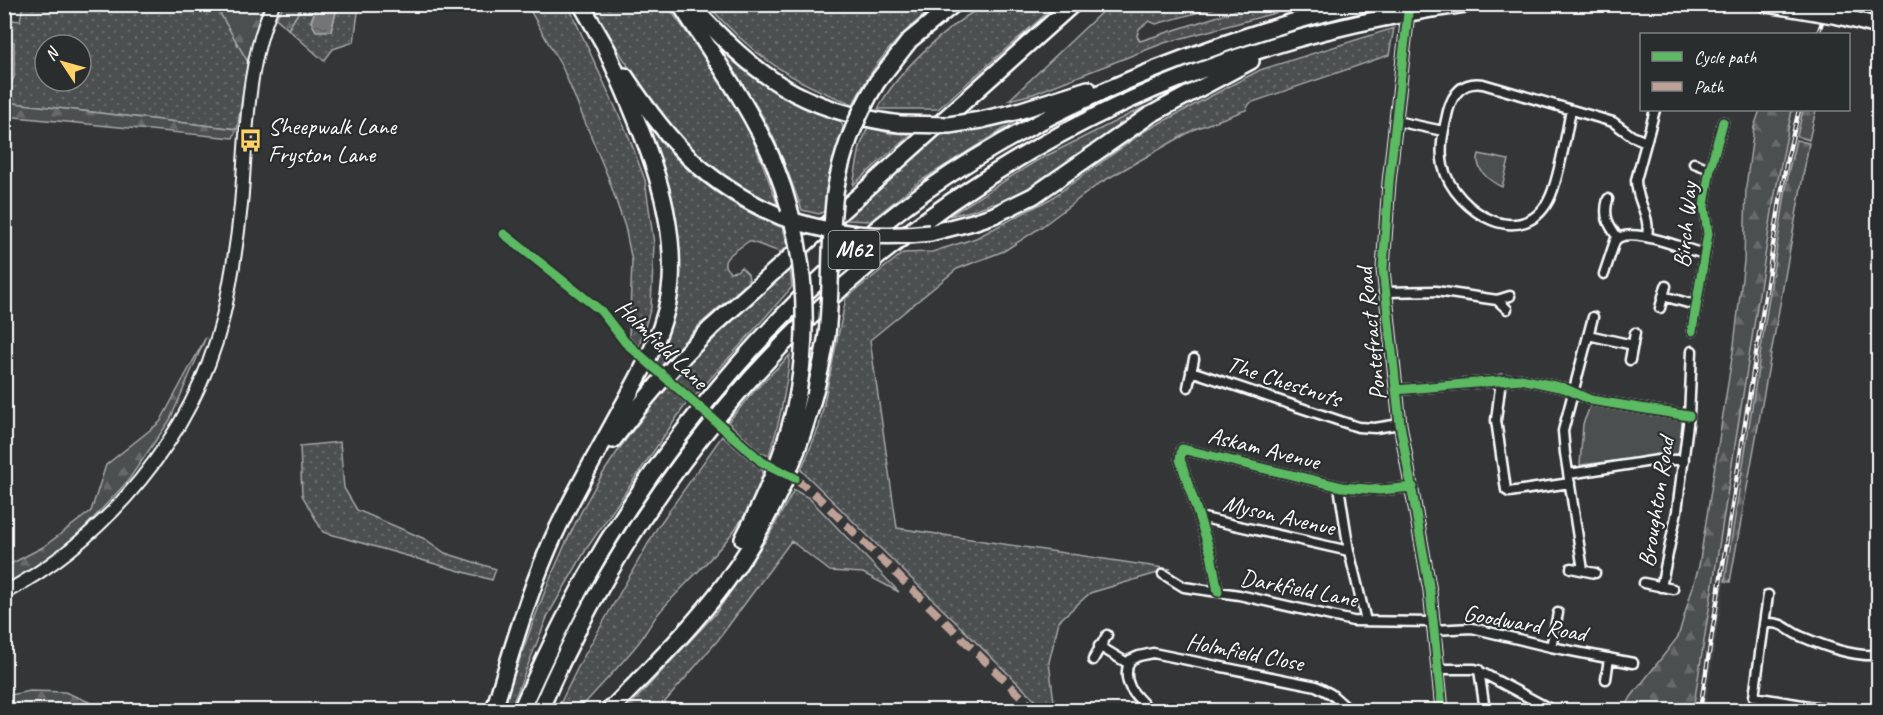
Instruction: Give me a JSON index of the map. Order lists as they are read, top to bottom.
{
  "streets": {
    "highway": ["M62"],
    "street": [
      "Birch Way",
      "Pontefract Road",
      "The Chestnuts",
      "Askam Avenue",
      "Broughton Road",
      "Myson Avenue",
      "Darkfield Lane",
      "Goodward Road",
      "Holmfield Close"
    ],
    "cycle path": ["Holmfield Lane"]
  },
  "crossings": [
    ["Pontefract Road", "The Chestnuts"],
    ["Pontefract Road", "Askam Avenue"],
    ["Pontefract Road", "Darkfield Lane"],
    ["Pontefract Road", "Goodward Road"],
    ["Askam Avenue", "Myson Avenue"],
    ["Askam Avenue", "Darkfield Lane"],
    ["Darkfield Lane", "Goodward Road"]
  ],
  "places": {
    "bus stop": ["Sheepwalk Lane Fryston Lane"]
  },
  "legend": ["Cycle path", "Path"],
  "north": "top left"
}
